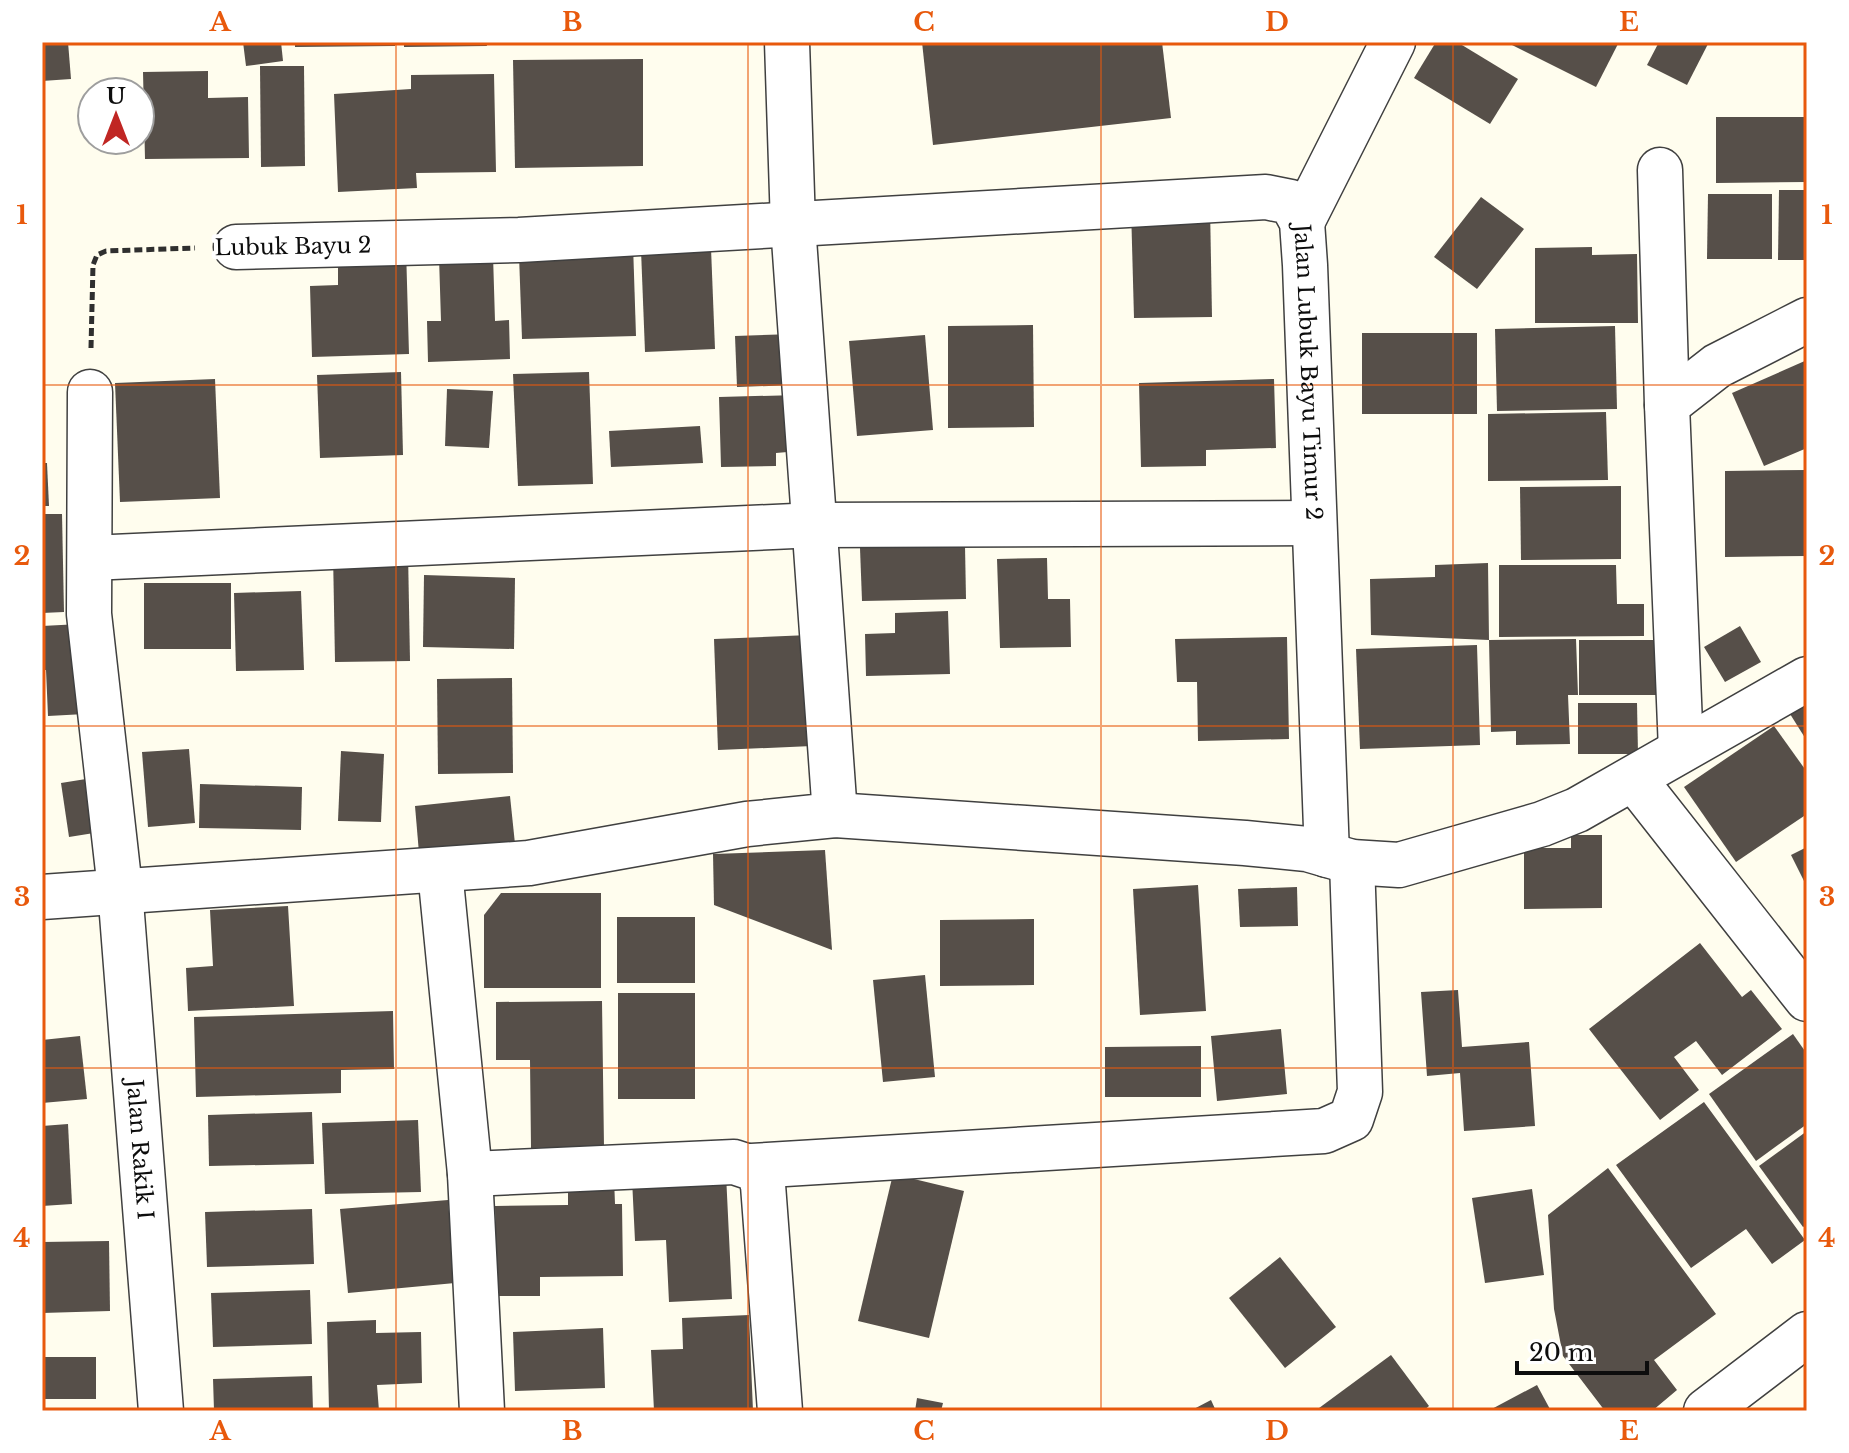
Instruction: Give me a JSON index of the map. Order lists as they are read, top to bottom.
{
  "streets": {
    "street": ["Lubuk Bayu 2", "Jalan Lubuk Bayu Timur 2", "Jalan Rakik I"]
  },
  "crossings": [
    ["Lubuk Bayu 2", "Jalan Lubuk Bayu Timur 2"]
  ],
  "scale_bar": "20 m",
  "north": "top",
  "grid": {
    "columns": [
      "A",
      "B",
      "C",
      "D",
      "E"
    ],
    "rows": [
      "1",
      "2",
      "3",
      "4"
    ]
  }
}
